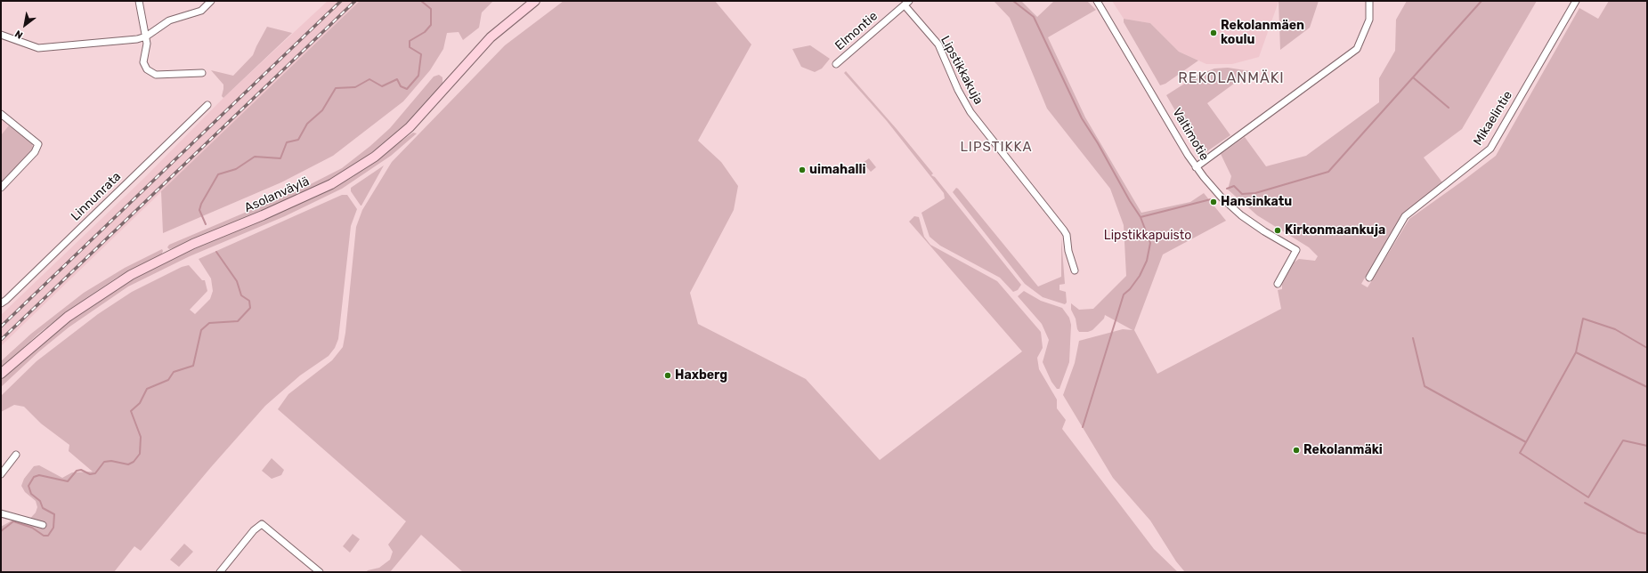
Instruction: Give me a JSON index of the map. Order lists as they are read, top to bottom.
{
  "streets": {
    "main road": ["Asolanväylä"],
    "street": [
      "Elmontie",
      "Lipstikkakuja",
      "Mikaelintie",
      "Valtimotie",
      "Linnunrata"
    ]
  },
  "crossings": [
    ["Elmontie", "Lipstikkakuja"]
  ],
  "districts": ["REKOLANMÄKI", "LIPSTIKKA"],
  "parks": ["Lipstikkapuisto"],
  "places": [
    "Rekolanmäen koulu",
    "uimahalli",
    "Hansinkatu",
    "Kirkonmaankuja",
    "Haxberg",
    "Rekolanmäki"
  ],
  "north": "bottom left"
}
